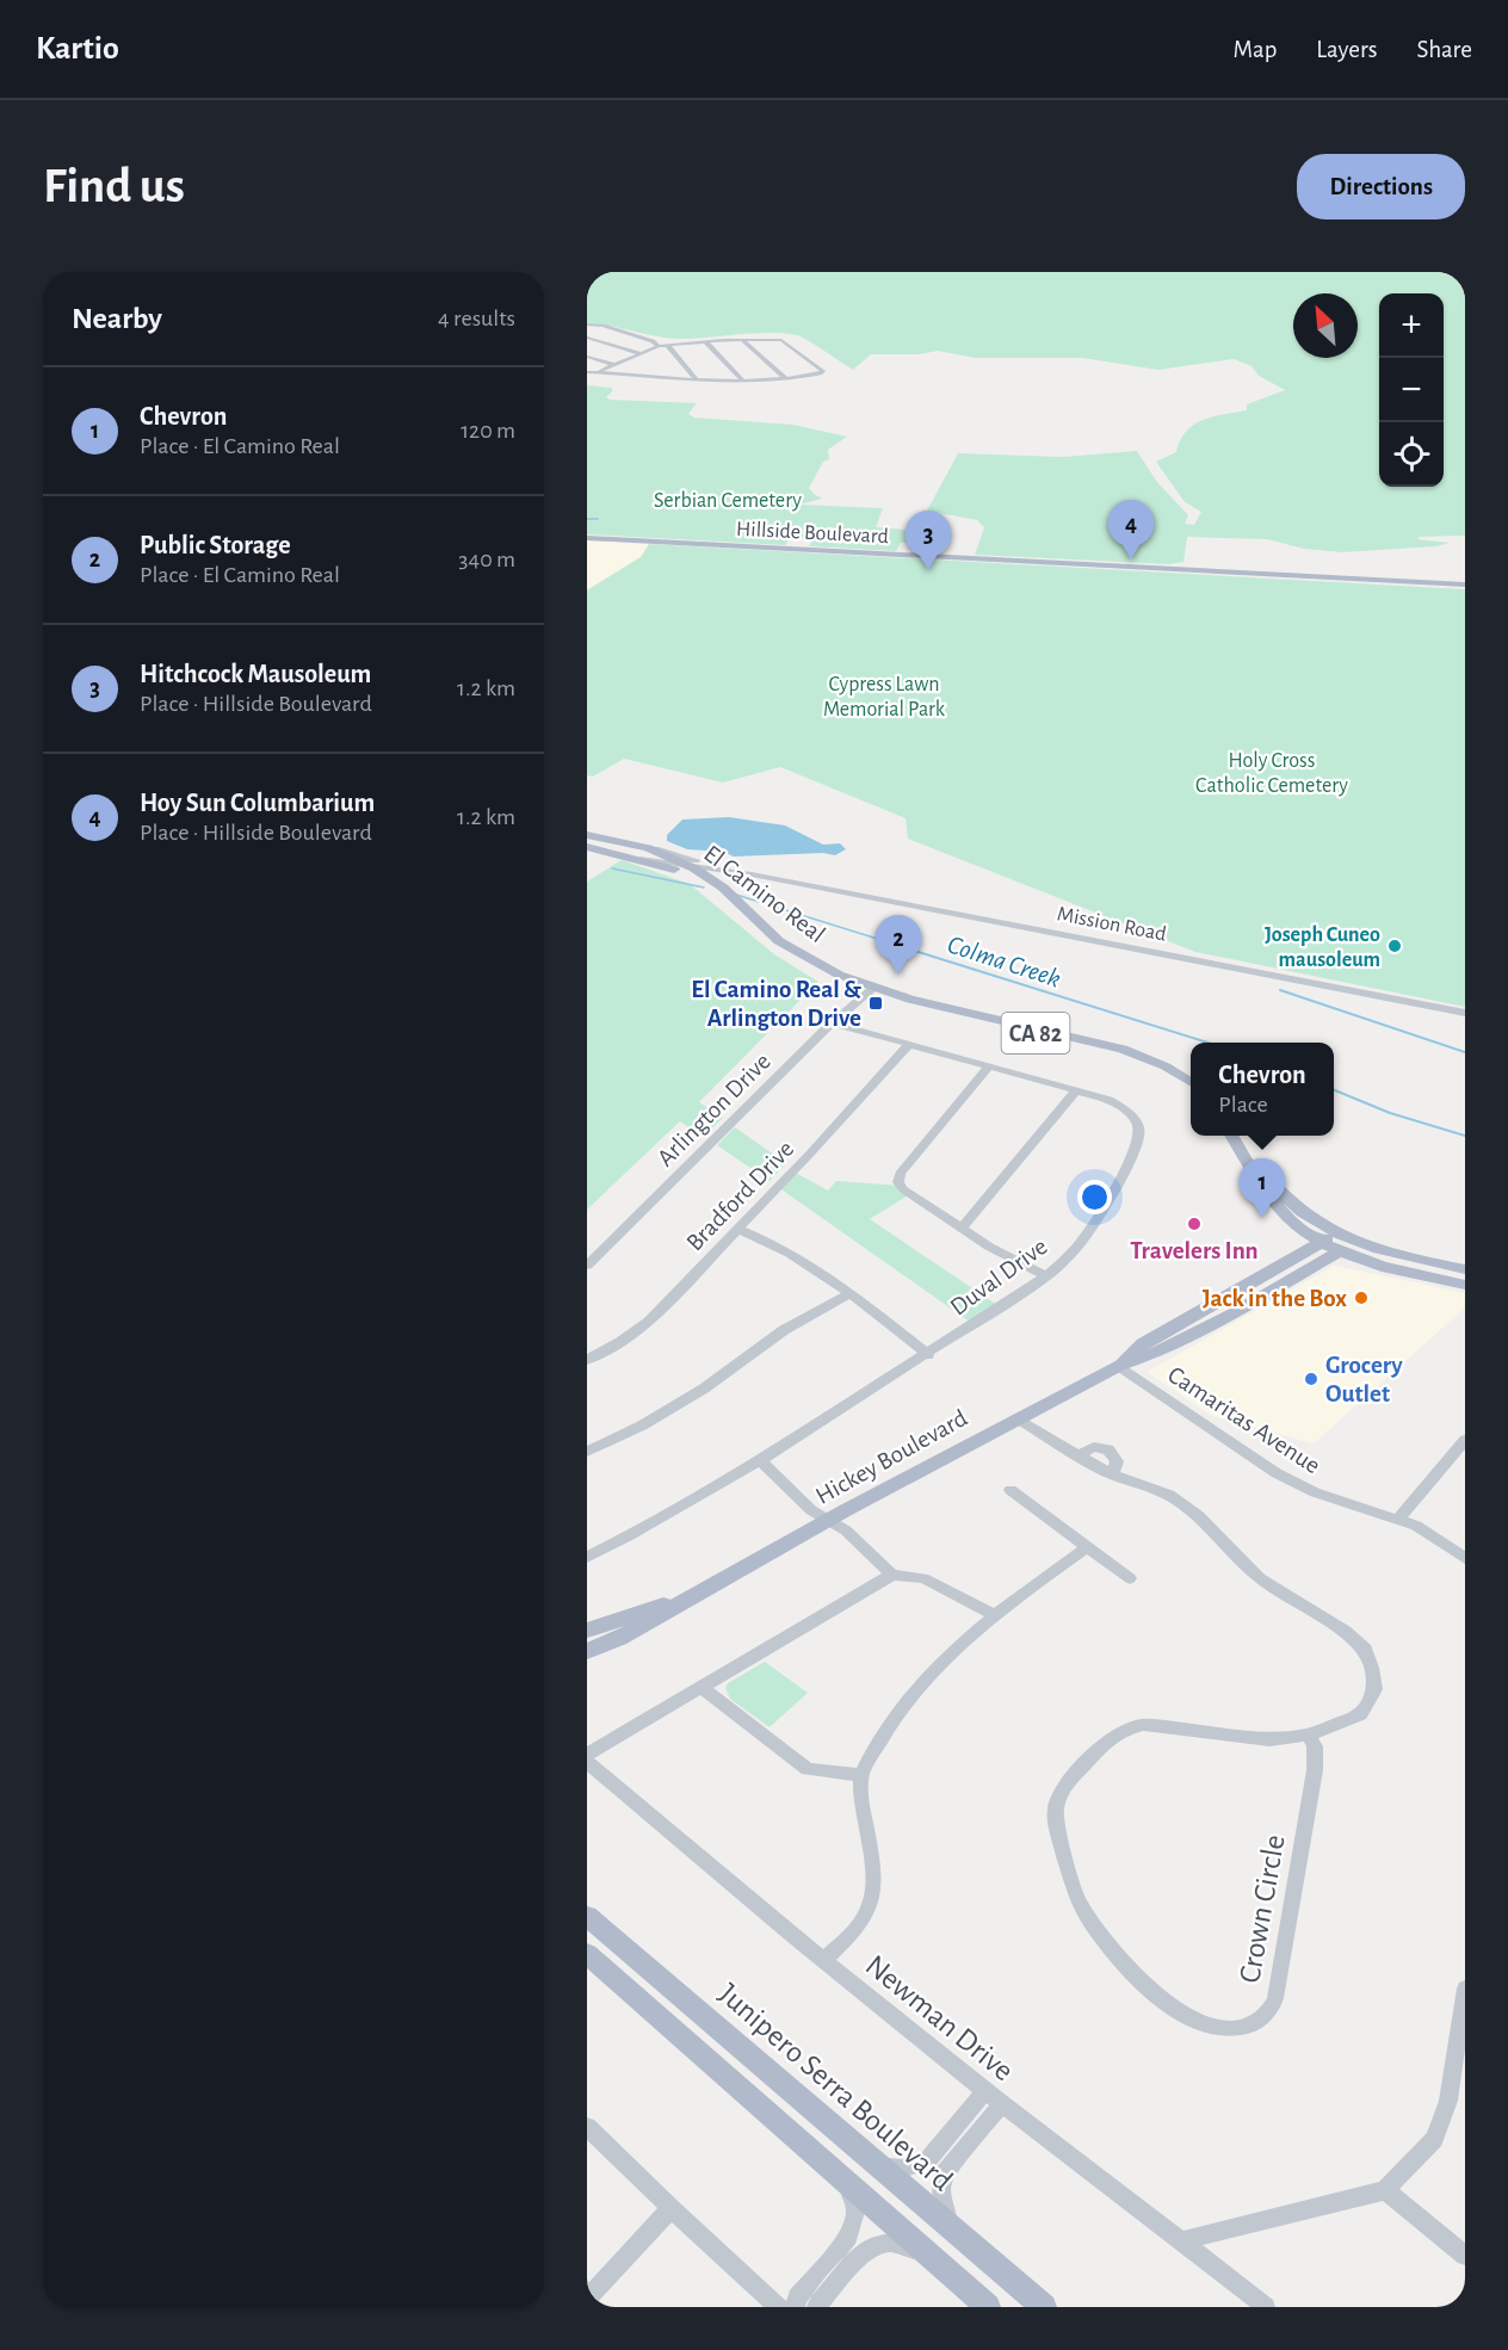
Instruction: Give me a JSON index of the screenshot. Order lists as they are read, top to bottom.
{
  "streets": {
    "main road": [
      "Hillside Boulevard",
      "El Camino Real",
      "CA 82",
      "Hickey Boulevard",
      "Junipero Serra Boulevard"
    ],
    "street": [
      "Mission Road",
      "Arlington Drive",
      "Bradford Drive",
      "Duval Drive",
      "Camaritas Avenue",
      "Crown Circle",
      "Newman Drive"
    ]
  },
  "crossings": [
    ["El Camino Real", "Mission Road"],
    ["El Camino Real", "Arlington Drive"],
    ["Arlington Drive", "Duval Drive"],
    ["Bradford Drive", "Duval Drive"],
    ["Camaritas Avenue", "Hickey Boulevard"],
    ["Hickey Boulevard", "Crown Circle"]
  ],
  "water": ["Colma Creek"],
  "parks": ["Serbian Cemetery", "Cypress Lawn Memorial Park", "Holy Cross Catholic Cemetery"],
  "places": {
    "other": [
      "Joseph Cuneo mausoleum",
      "Travelers Inn",
      "Jack in the Box",
      "Grocery Outlet"
    ],
    "transit": ["El Camino Real & Arlington Drive"]
  },
  "north": "top left",
  "page": {
    "header": "Kartio",
    "nav": ["Map", "Layers", "Share"],
    "buttons": "Directions",
    "title": "Find us",
    "heading": ["Nearby", "4 results"],
    "map_buttons": ["+", "−"],
    "list": [
      {
        "mark": "1",
        "name": "Chevron",
        "note": "Place · El Camino Real",
        "value": "120 m"
      },
      {
        "mark": "2",
        "name": "Public Storage",
        "note": "Place · El Camino Real",
        "value": "340 m"
      },
      {
        "mark": "3",
        "name": "Hitchcock Mausoleum",
        "note": "Place · Hillside Boulevard",
        "value": "1.2 km"
      },
      {
        "mark": "4",
        "name": "Hoy Sun Columbarium",
        "note": "Place · Hillside Boulevard",
        "value": "1.2 km"
      }
    ],
    "pins": [
      "4",
      "3",
      "2",
      "1"
    ],
    "popup": ["Chevron", "Place"]
  }
}
